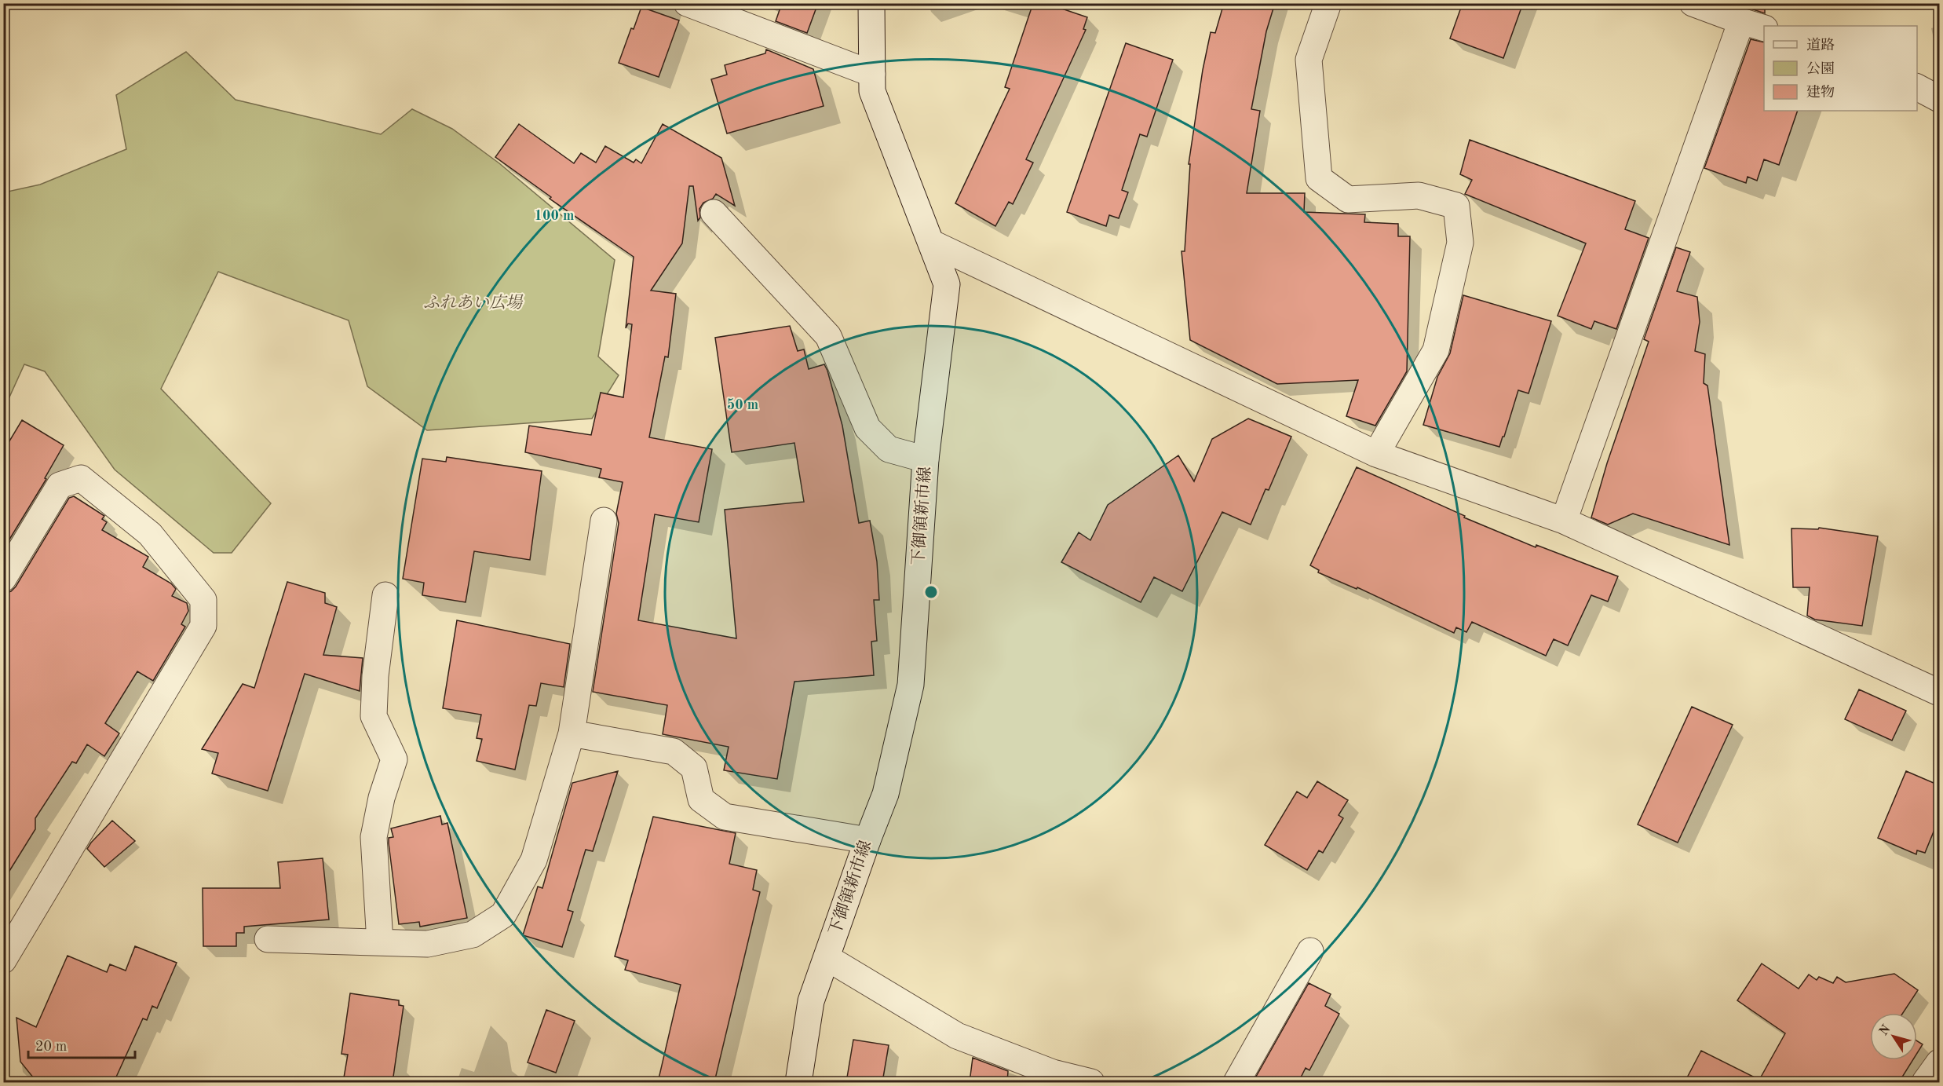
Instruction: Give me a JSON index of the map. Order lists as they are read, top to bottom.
{
  "streets": {
    "street": ["下御領新市線"]
  },
  "parks": ["ふれあい広場"],
  "legend": ["道路", "公園", "建物"],
  "scale_bar": "20 m",
  "north": "top left",
  "rings": ["100 m", "50 m"]
}
